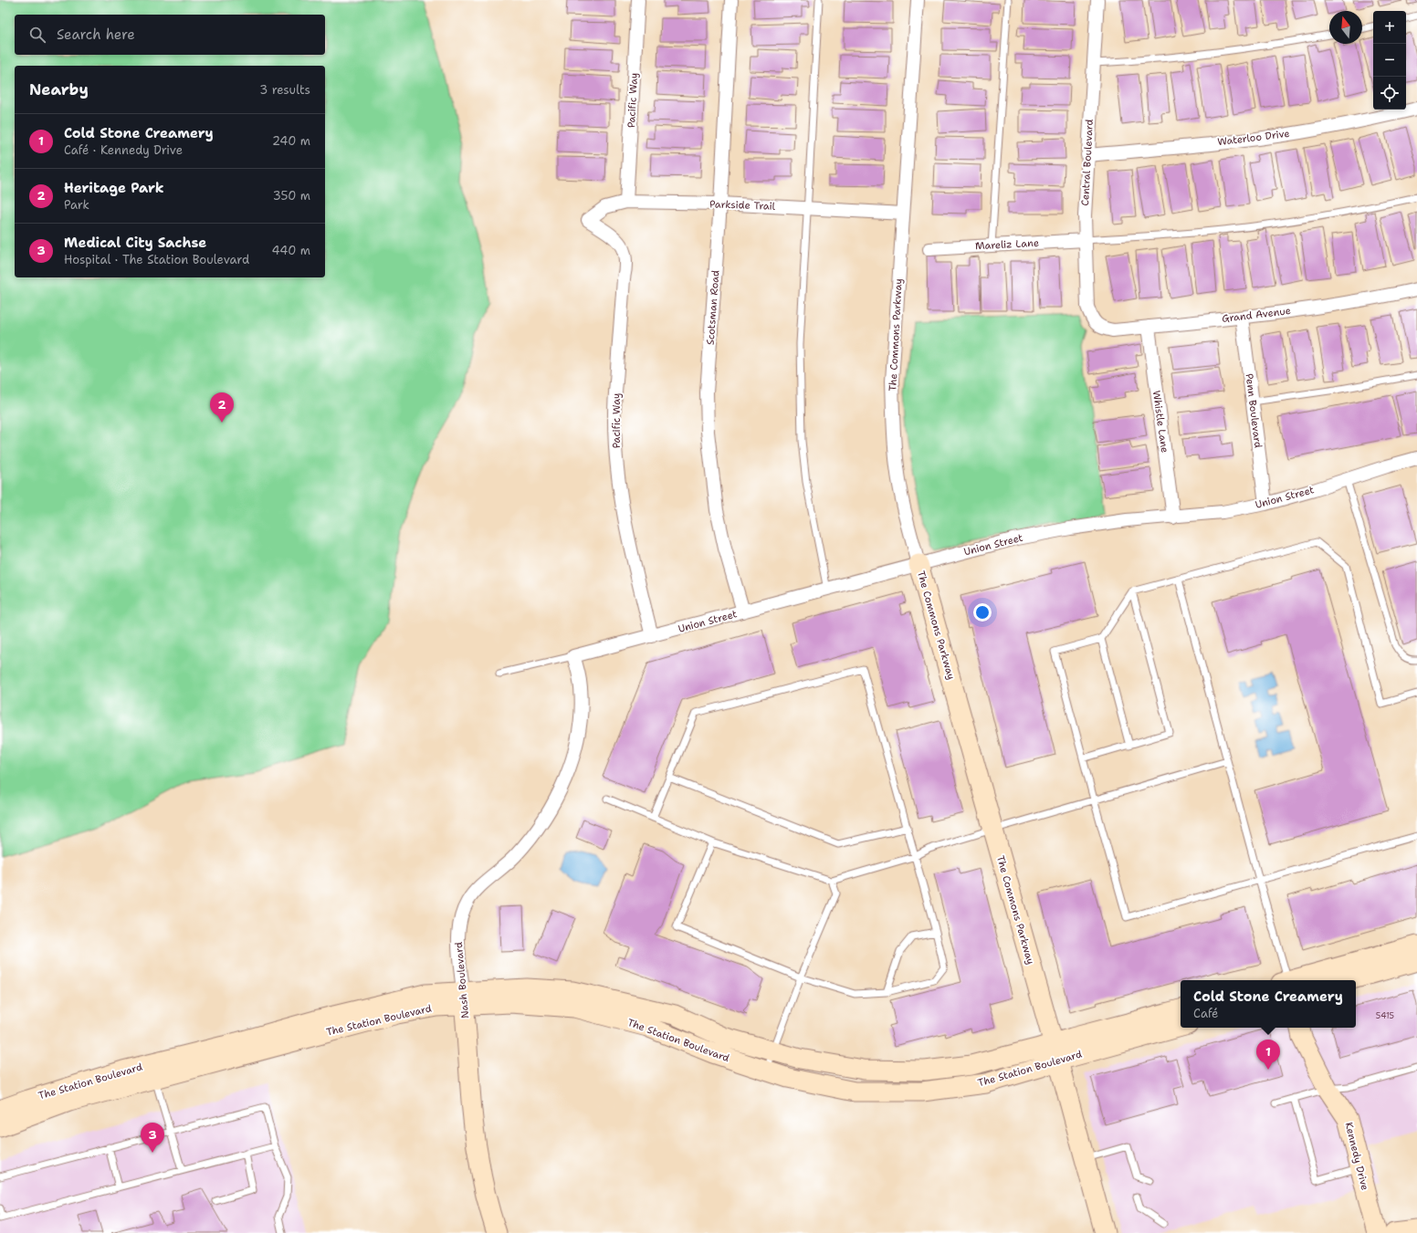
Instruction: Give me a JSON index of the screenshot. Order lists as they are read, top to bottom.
{
  "streets": {
    "street": [
      "Pacific Way",
      "Waterloo Drive",
      "Central Boulevard",
      "Parkside Trail",
      "Mareliz Lane",
      "Scotsman Road",
      "Grand Avenue",
      "The Commons Parkway",
      "Penn Boulevard",
      "Whistle Lane",
      "Union Street",
      "Nash Boulevard",
      "The Station Boulevard",
      "Kennedy Drive"
    ]
  },
  "crossings": [
    ["Pacific Way", "Parkside Trail"],
    ["Pacific Way", "Union Street"],
    ["Waterloo Drive", "Central Boulevard"],
    ["Central Boulevard", "Mareliz Lane"],
    ["Central Boulevard", "Grand Avenue"],
    ["Parkside Trail", "Scotsman Road"],
    ["Parkside Trail", "The Commons Parkway"],
    ["Scotsman Road", "Union Street"],
    ["Grand Avenue", "Penn Boulevard"],
    ["Grand Avenue", "Whistle Lane"],
    ["The Commons Parkway", "Union Street"],
    ["The Commons Parkway", "The Station Boulevard"],
    ["Penn Boulevard", "Union Street"],
    ["Whistle Lane", "Union Street"],
    ["Union Street", "Nash Boulevard"],
    ["Nash Boulevard", "The Station Boulevard"]
  ],
  "house_numbers": ["5415"],
  "north": "top",
  "page": {
    "map_buttons": ["+", "−"],
    "search": "Search here",
    "heading": ["Nearby", "3 results"],
    "list": [
      {
        "mark": "1",
        "name": "Cold Stone Creamery",
        "note": "Café · Kennedy Drive",
        "value": "240 m"
      },
      {
        "mark": "2",
        "name": "Heritage Park",
        "note": "Park",
        "value": "350 m"
      },
      {
        "mark": "3",
        "name": "Medical City Sachse",
        "note": "Hospital · The Station Boulevard",
        "value": "440 m"
      }
    ],
    "pins": ["2", "1", "3"],
    "popup": ["Cold Stone Creamery", "Café"]
  }
}
